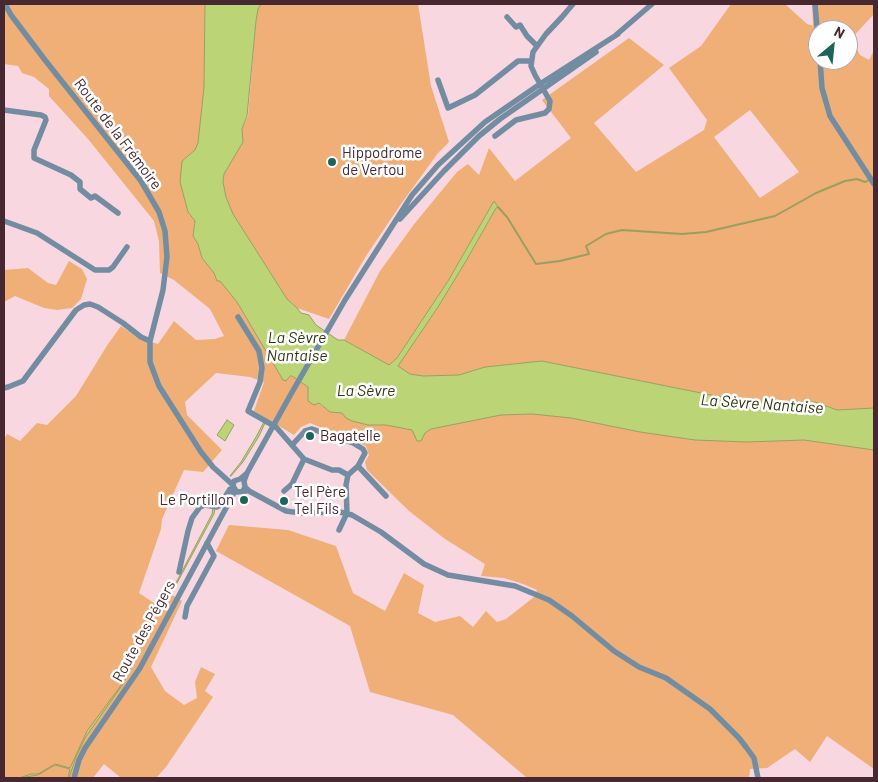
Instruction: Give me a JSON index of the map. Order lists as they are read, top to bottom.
{
  "streets": {
    "street": ["Route de la Frémoire", "Route des Pégers"]
  },
  "crossings": [
    ["Route de la Frémoire", "Route des Pégers"]
  ],
  "water": ["La Sèvre Nantaise", "La Sèvre"],
  "places": [
    "Hippodrome de Vertou",
    "Bagatelle",
    "Le Portillon",
    "Tel Père Tel Fils"
  ],
  "north": "top right"
}
